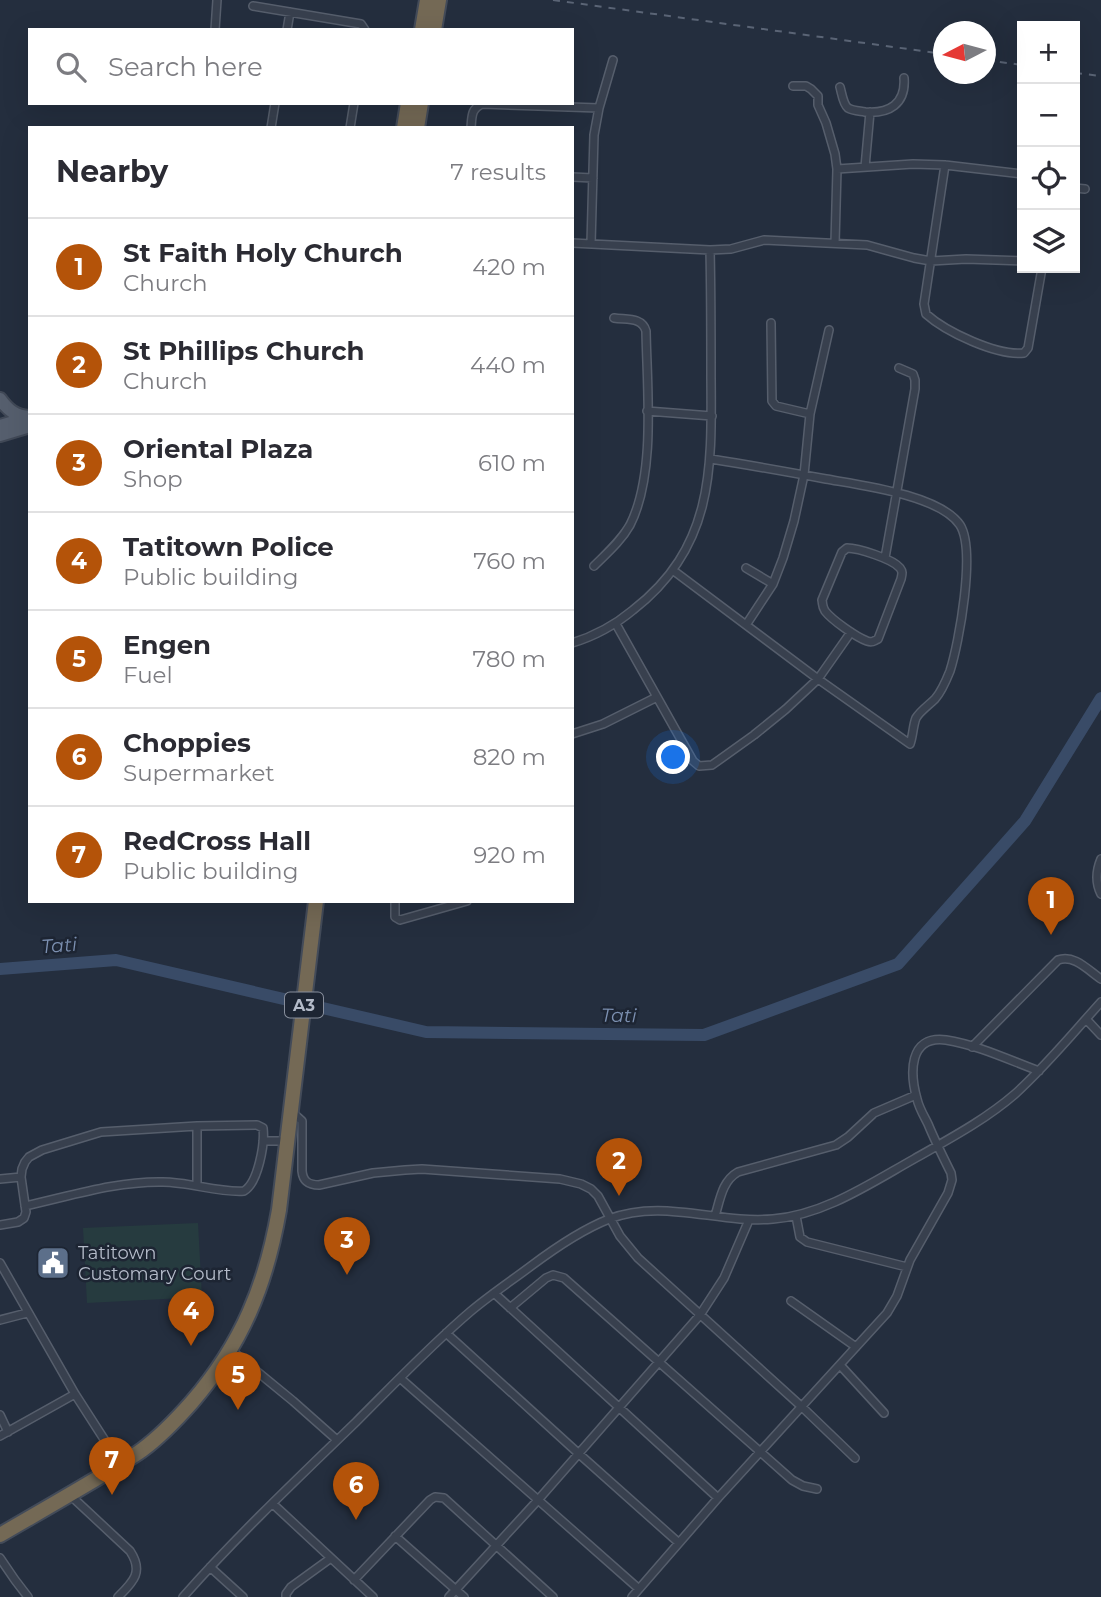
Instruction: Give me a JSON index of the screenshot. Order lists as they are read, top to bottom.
{
  "streets": {
    "highway": ["A3"]
  },
  "water": ["Tati"],
  "places": {
    "public building": ["Tatitown Customary Court"]
  },
  "north": "left",
  "page": {
    "map_buttons": ["+", "−"],
    "search": "Search here",
    "heading": ["Nearby", "7 results"],
    "list": [
      {
        "mark": "1",
        "name": "St Faith Holy Church",
        "note": "Church",
        "value": "420 m"
      },
      {
        "mark": "2",
        "name": "St Phillips Church",
        "note": "Church",
        "value": "440 m"
      },
      {
        "mark": "3",
        "name": "Oriental Plaza",
        "note": "Shop",
        "value": "610 m"
      },
      {
        "mark": "4",
        "name": "Tatitown Police",
        "note": "Public building",
        "value": "760 m"
      },
      {
        "mark": "5",
        "name": "Engen",
        "note": "Fuel",
        "value": "780 m"
      },
      {
        "mark": "6",
        "name": "Choppies",
        "note": "Supermarket",
        "value": "820 m"
      },
      {
        "mark": "7",
        "name": "RedCross Hall",
        "note": "Public building",
        "value": "920 m"
      }
    ],
    "pins": [
      "1",
      "2",
      "3",
      "4",
      "5",
      "7",
      "6"
    ]
  }
}
